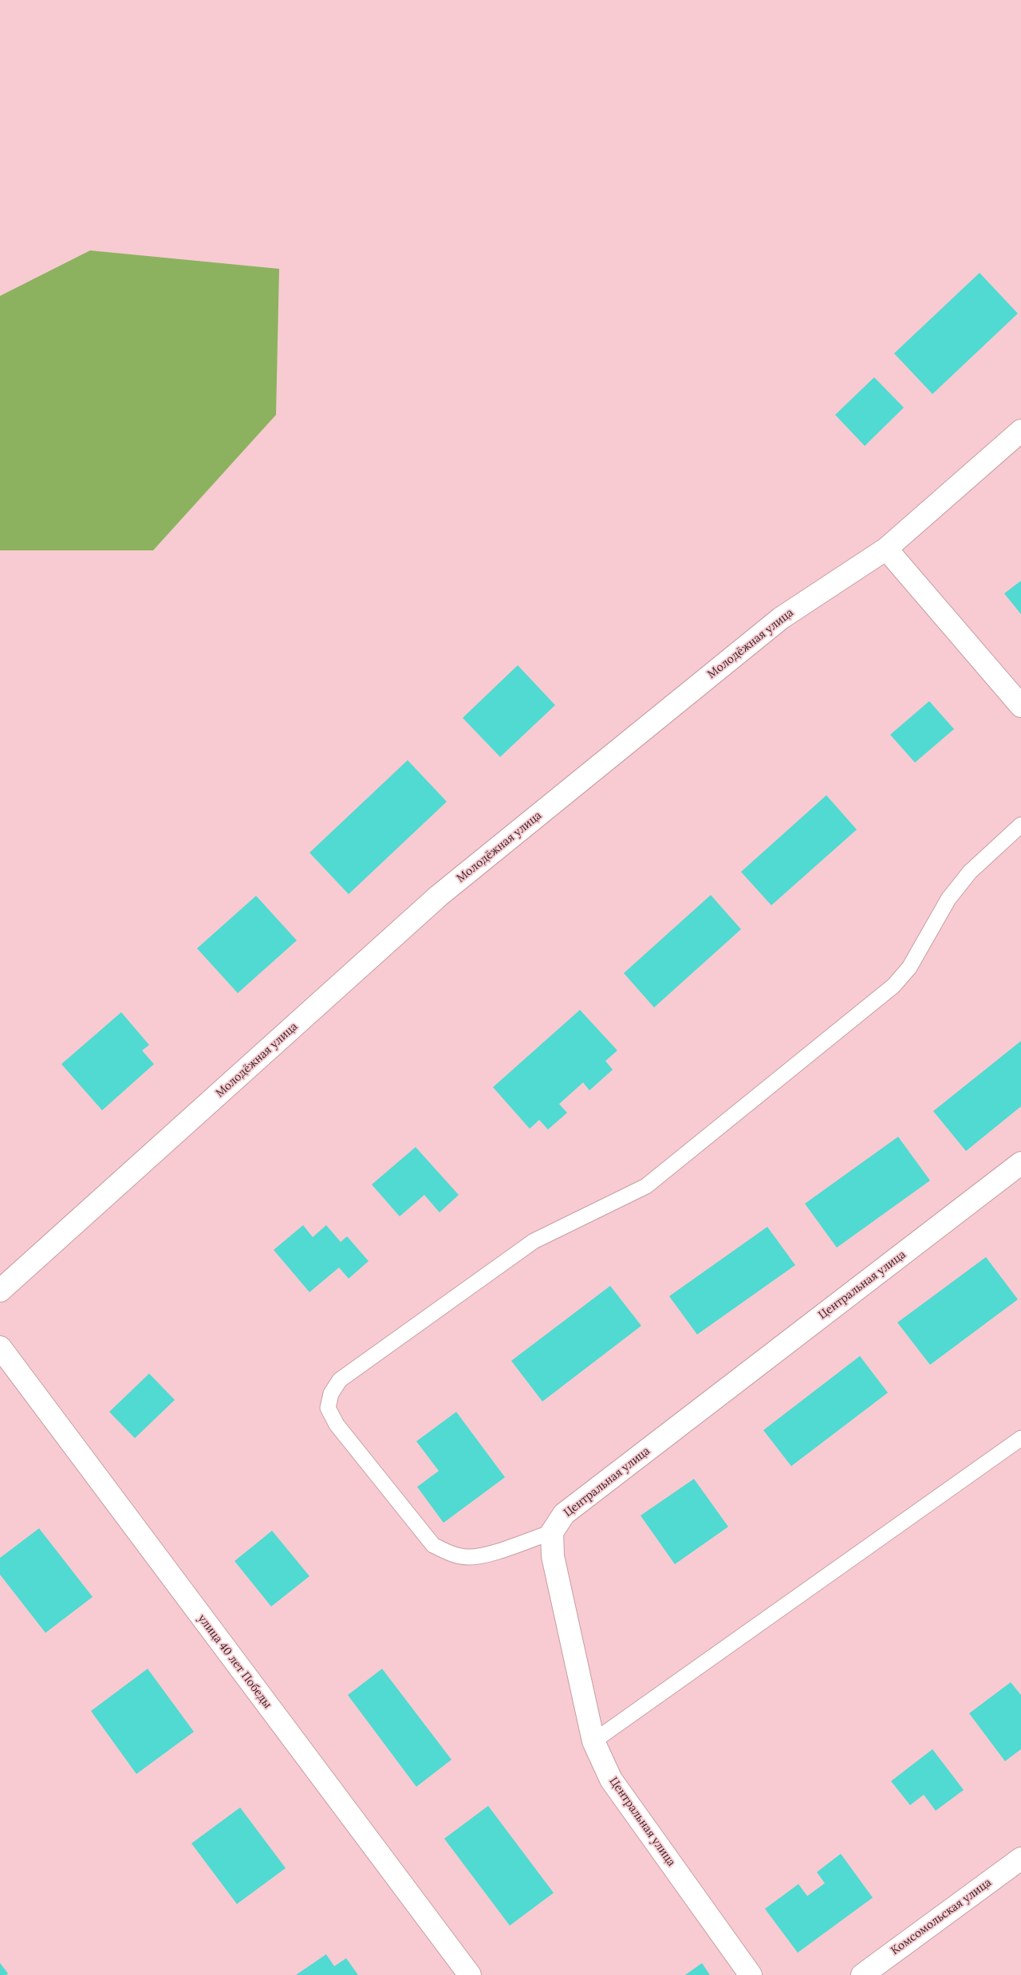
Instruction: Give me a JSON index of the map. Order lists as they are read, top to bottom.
{
  "streets": {
    "street": [
      "Молодёжная улица",
      "Центральная улица",
      "улица 40 лет Победы",
      "Комсомольская улица"
    ]
  }
}
